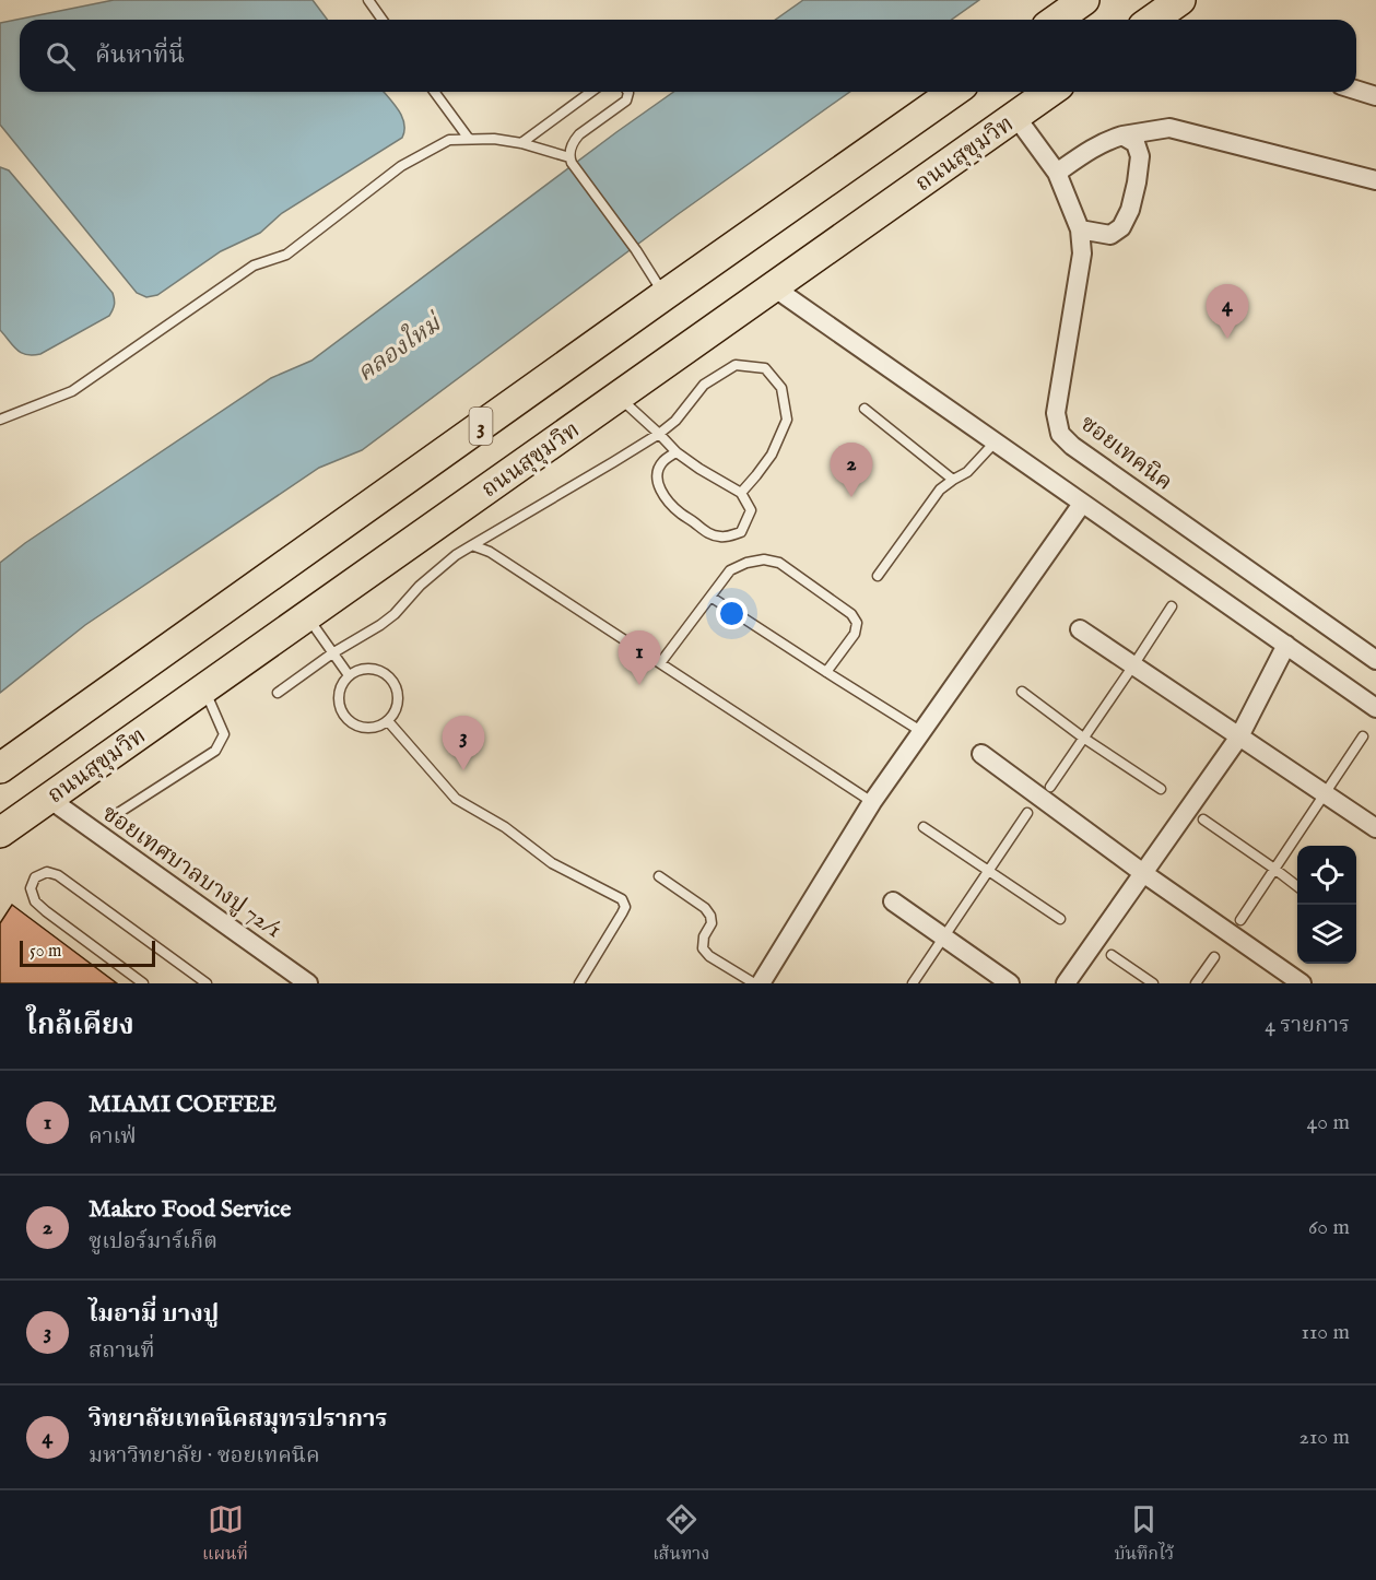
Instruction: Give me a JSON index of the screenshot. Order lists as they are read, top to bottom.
{
  "streets": {
    "highway": ["ถนนสุขุมวิท", "3"],
    "street": ["ซอยเทคนิค", "ซอยเทศบาลบางปู 72/1"]
  },
  "crossings": [
    ["ถนนสุขุมวิท", "ซอยเทคนิค"],
    ["ถนนสุขุมวิท", "ซอยเทศบาลบางปู 72/1"]
  ],
  "water": ["คลองใหม่"],
  "scale_bar": "50 m",
  "page": {
    "search": "ค้นหาที่นี่",
    "pins": [
      "4",
      "2",
      "1",
      "3"
    ],
    "scale": "50 m",
    "heading": ["ใกล้เคียง", "4 รายการ"],
    "list": [
      {
        "mark": "1",
        "name": "MIAMI COFFEE",
        "note": "คาเฟ่",
        "value": "40 m"
      },
      {
        "mark": "2",
        "name": "Makro Food Service",
        "note": "ซูเปอร์มาร์เก็ต",
        "value": "60 m"
      },
      {
        "mark": "3",
        "name": "ไมอามี่ บางปู",
        "note": "สถานที่",
        "value": "110 m"
      },
      {
        "mark": "4",
        "name": "วิทยาลัยเทคนิคสมุทรปราการ",
        "note": "มหาวิทยาลัย · ซอยเทคนิค",
        "value": "210 m"
      }
    ],
    "nav": ["แผนที่", "เส้นทาง", "บันทึกไว้"]
  }
}
